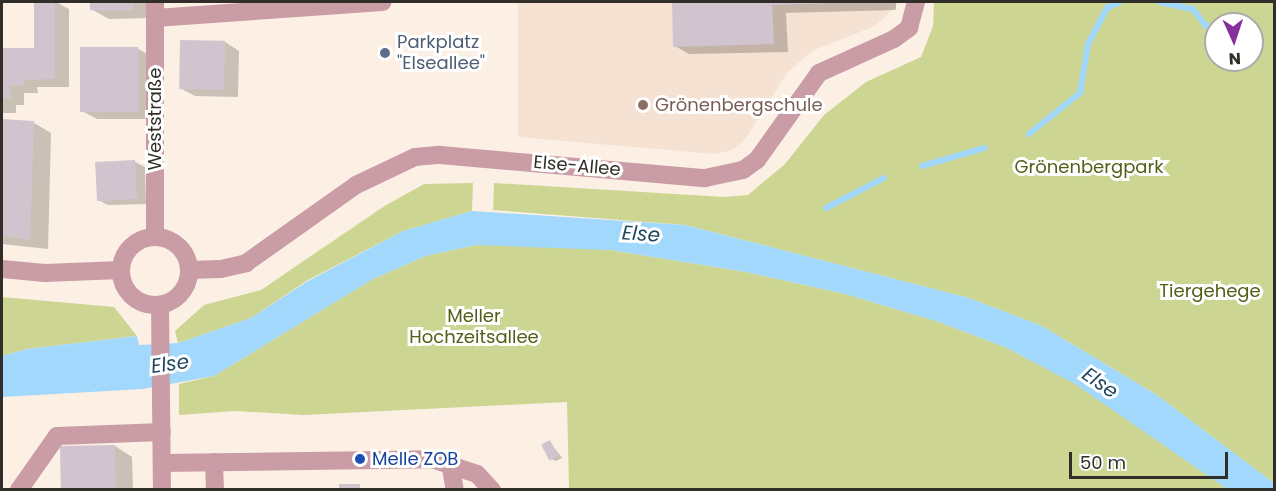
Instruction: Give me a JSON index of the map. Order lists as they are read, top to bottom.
{
  "streets": {
    "street": ["Weststraße", "Else-Allee"]
  },
  "crossings": [
    ["Weststraße", "Else-Allee"]
  ],
  "water": ["Else"],
  "parks": ["Grönenbergpark", "Tiergehege", "Meller Hochzeitsallee"],
  "places": ["Parkplatz \"Elseallee\"", "Grönenbergschule", "Melle ZOB"],
  "scale_bar": "50 m",
  "north": "bottom"
}
